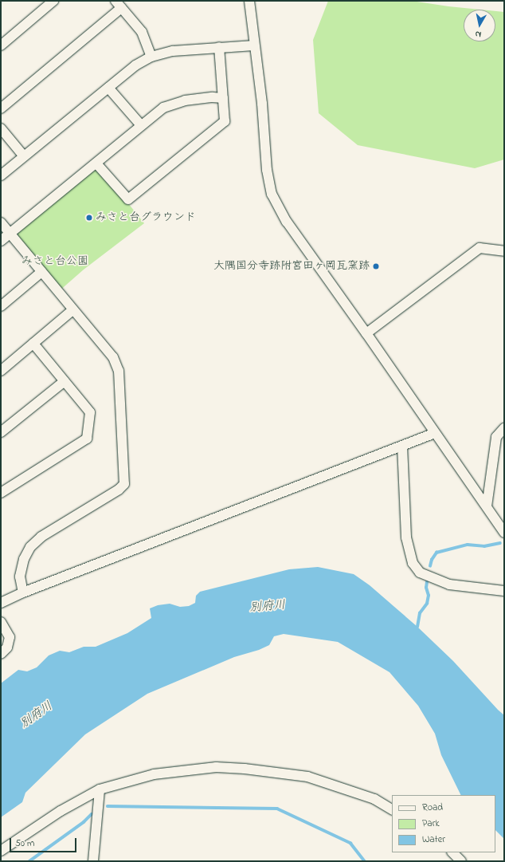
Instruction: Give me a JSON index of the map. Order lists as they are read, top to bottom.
{
  "water": ["別府川"],
  "parks": ["みさと台公園"],
  "places": ["みさと台グラウンド", "大隅国分寺跡附宮田ヶ岡瓦窯跡"],
  "legend": ["Road", "Park", "Water"],
  "scale_bar": "50 m",
  "north": "bottom"
}
